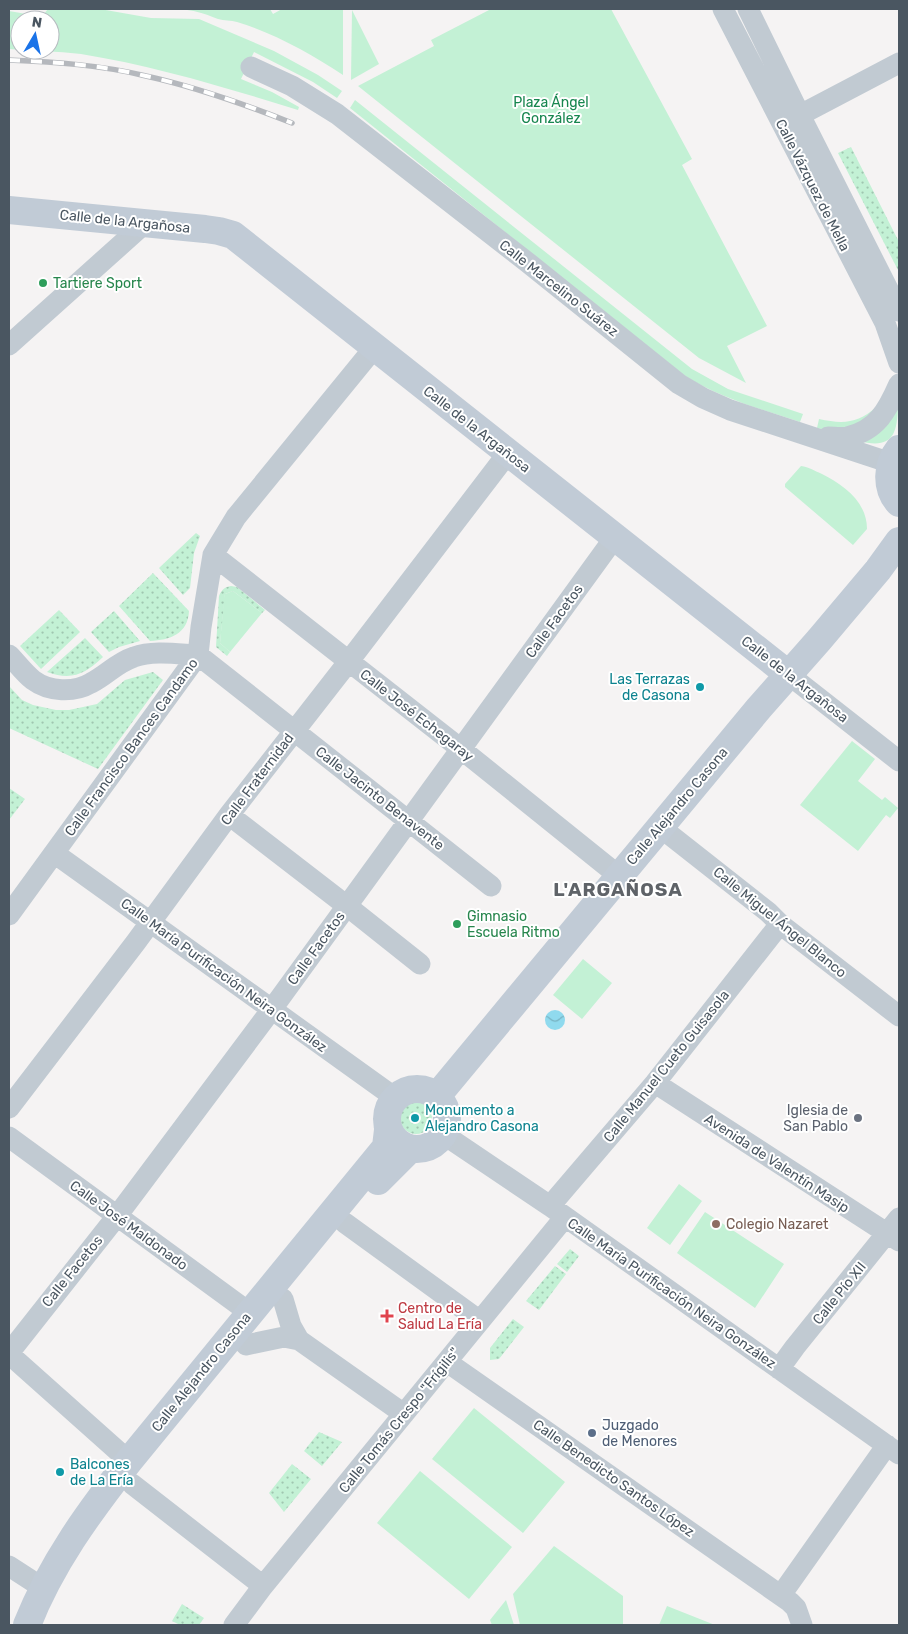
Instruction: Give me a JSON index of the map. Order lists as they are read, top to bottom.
{
  "streets": {
    "main road": ["Calle de la Argañosa", "Calle Alejandro Casona"],
    "street": [
      "Calle Vázquez de Mella",
      "Calle Marcelino Suárez",
      "Calle Facetos",
      "Calle José Echegaray",
      "Calle Francisco Bances Candamo",
      "Calle Fraternidad",
      "Calle Jacinto Benavente",
      "Calle Miguel Ángel Blanco",
      "Calle María Purificación Neira González",
      "Calle Manuel Cueto Guisasola",
      "Avenida de Valentín Masip",
      "Calle José Maldonado",
      "Calle Pío XII",
      "Calle Tomás Crespo \"Frígilis\"",
      "Calle Benedicto Santos López"
    ]
  },
  "crossings": [
    ["Calle de la Argañosa", "Calle Facetos"],
    ["Calle de la Argañosa", "Calle Francisco Bances Candamo"],
    ["Calle de la Argañosa", "Calle Fraternidad"],
    ["Calle de la Argañosa", "Calle Alejandro Casona"],
    ["Calle Facetos", "Calle José Echegaray"],
    ["Calle Facetos", "Calle Jacinto Benavente"],
    ["Calle Facetos", "Calle María Purificación Neira González"],
    ["Calle Facetos", "Calle José Maldonado"],
    ["Calle José Echegaray", "Calle Francisco Bances Candamo"],
    ["Calle José Echegaray", "Calle Fraternidad"],
    ["Calle José Echegaray", "Calle Alejandro Casona"],
    ["Calle Francisco Bances Candamo", "Calle Jacinto Benavente"],
    ["Calle Francisco Bances Candamo", "Calle María Purificación Neira González"],
    ["Calle Fraternidad", "Calle Jacinto Benavente"],
    ["Calle Fraternidad", "Calle María Purificación Neira González"],
    ["Calle Alejandro Casona", "Calle Miguel Ángel Blanco"],
    ["Calle Alejandro Casona", "Calle María Purificación Neira González"],
    ["Calle Alejandro Casona", "Calle José Maldonado"],
    ["Calle Miguel Ángel Blanco", "Calle Manuel Cueto Guisasola"],
    ["Calle María Purificación Neira González", "Calle Manuel Cueto Guisasola"],
    ["Calle María Purificación Neira González", "Calle Pío XII"],
    ["Calle María Purificación Neira González", "Calle Tomás Crespo \"Frígilis\""],
    ["Calle Manuel Cueto Guisasola", "Avenida de Valentín Masip"],
    ["Calle Manuel Cueto Guisasola", "Calle Tomás Crespo \"Frígilis\""],
    ["Avenida de Valentín Masip", "Calle Pío XII"],
    ["Calle Tomás Crespo \"Frígilis\"", "Calle Benedicto Santos López"]
  ],
  "districts": ["L'ARGAÑOSA"],
  "parks": ["Plaza Ángel González"],
  "places": {
    "other": [
      "Tartiere Sport",
      "Las Terrazas de Casona",
      "Gimnasio Escuela Ritmo",
      "Monumento a Alejandro Casona",
      "Iglesia de San Pablo",
      "Colegio Nazaret",
      "Juzgado de Menores",
      "Balcones de La Ería"
    ],
    "health": ["Centro de Salud La Ería"]
  },
  "north": "top"
}
